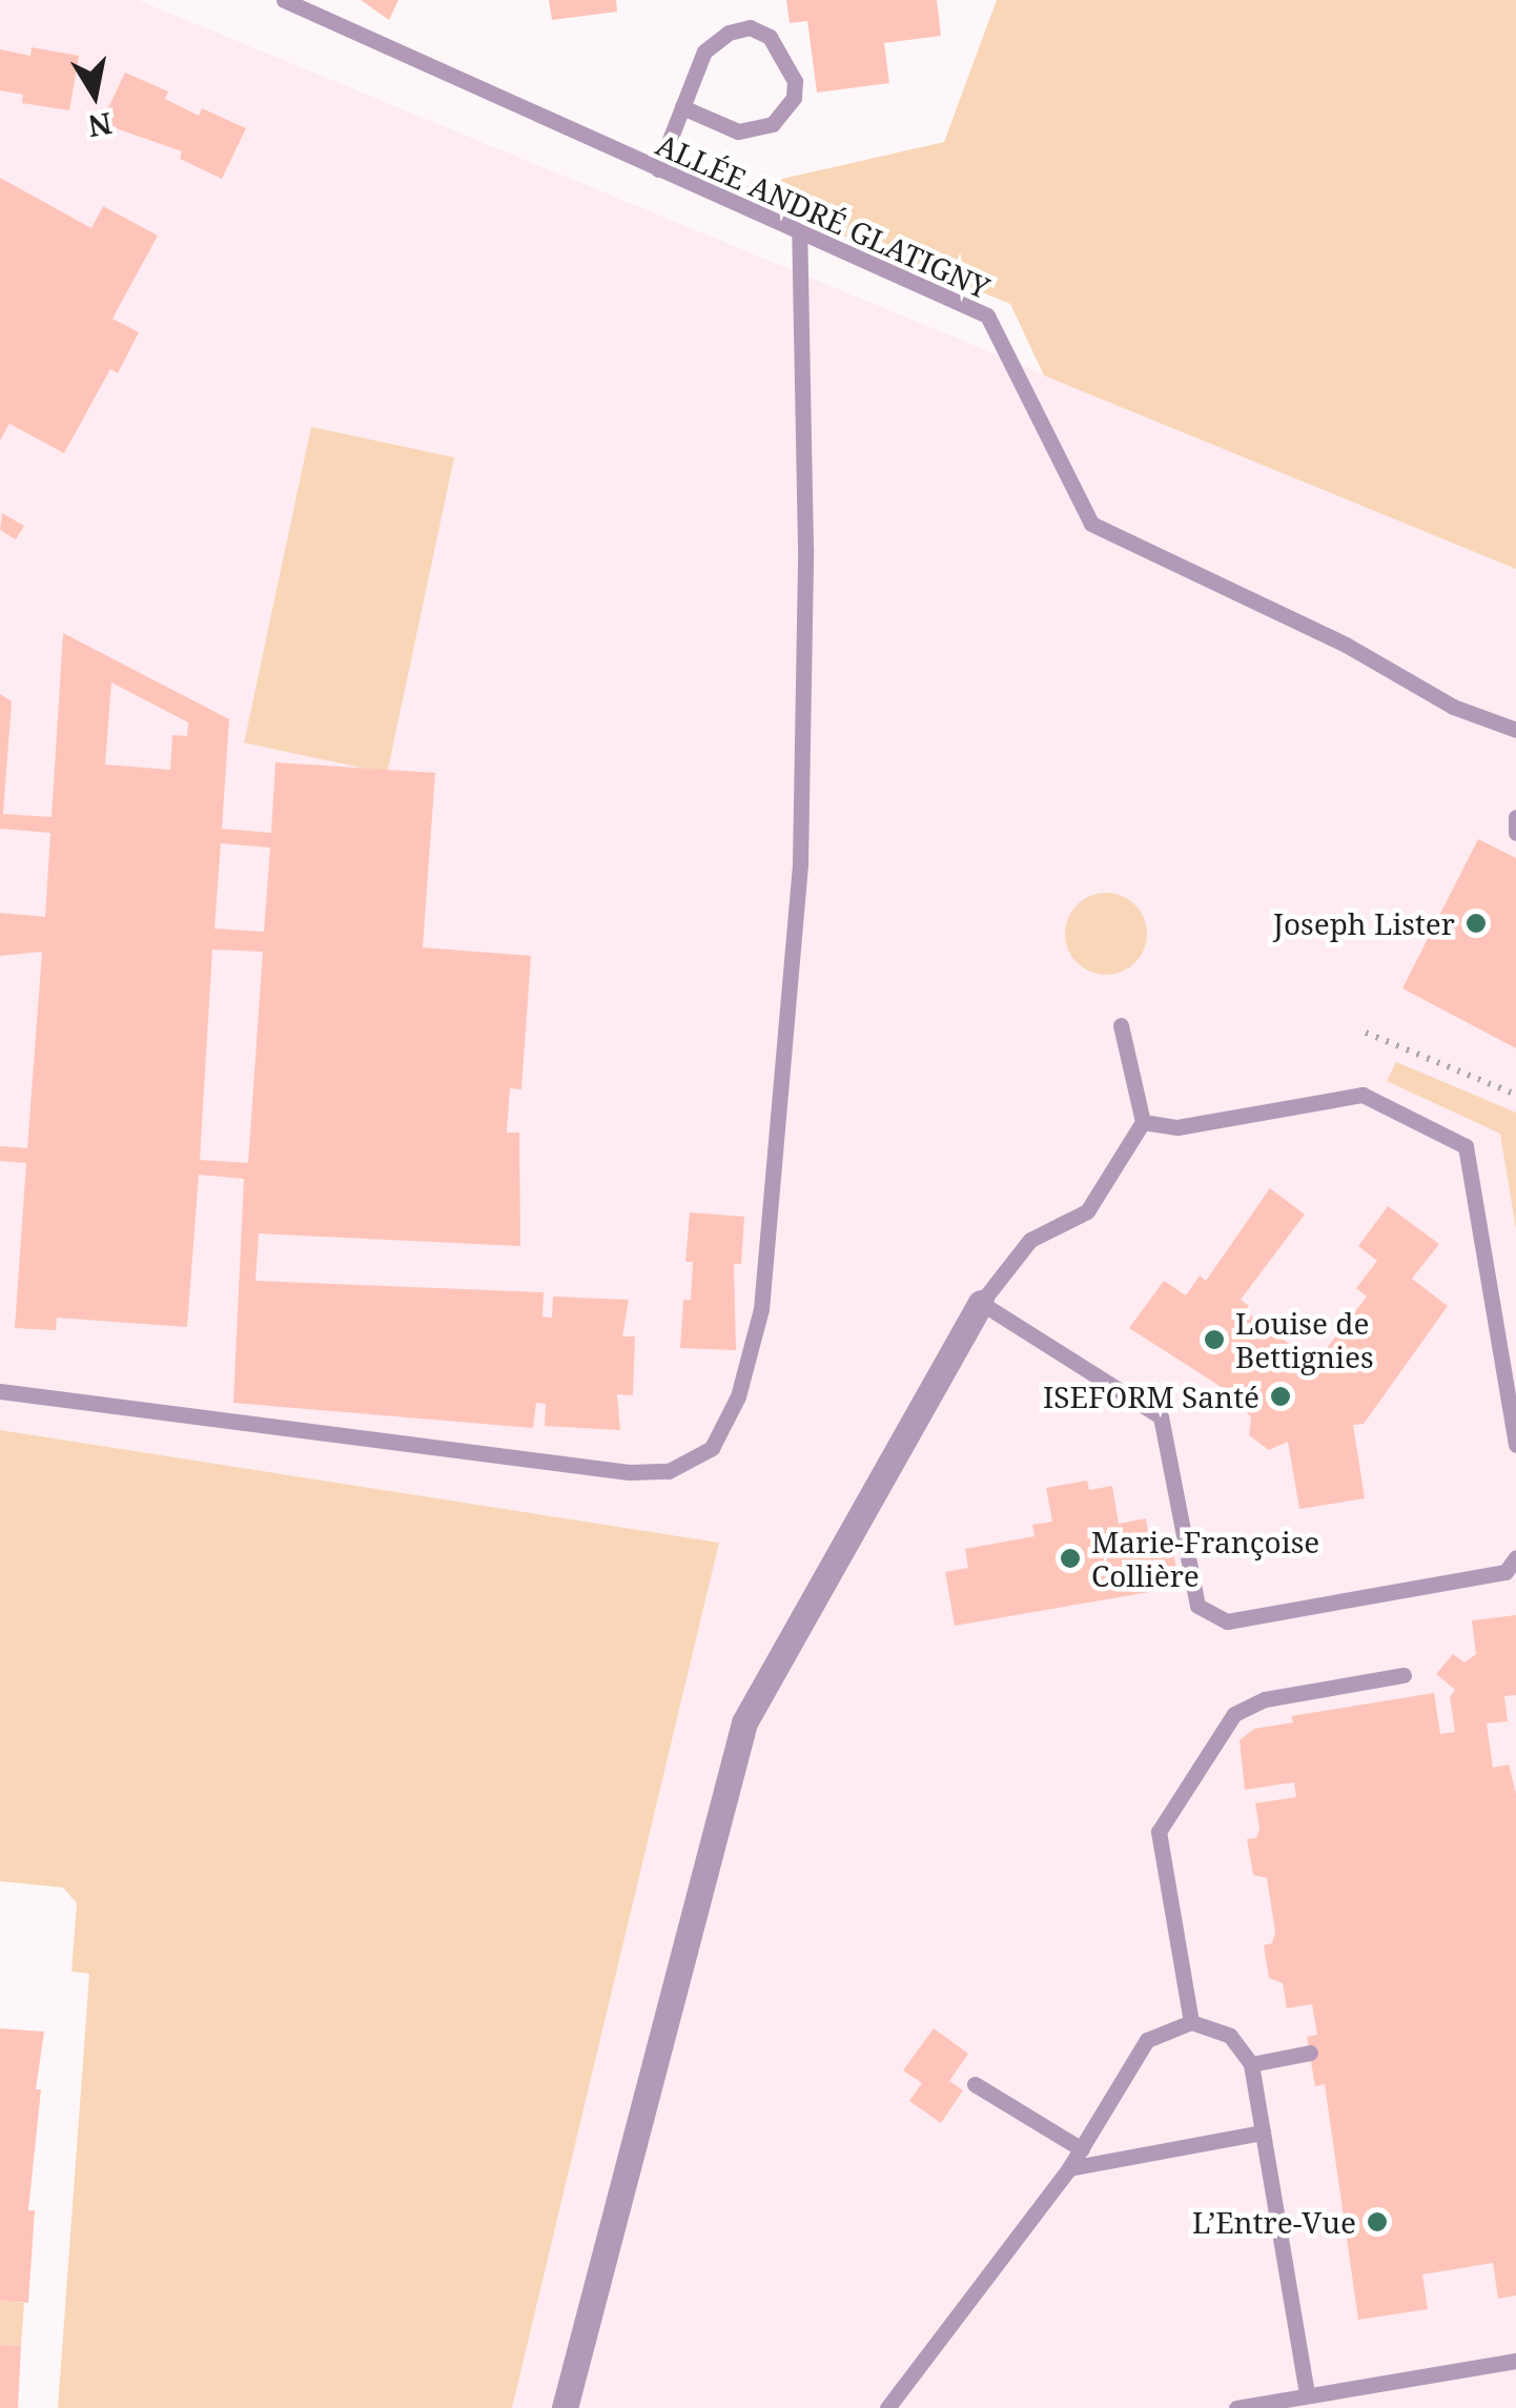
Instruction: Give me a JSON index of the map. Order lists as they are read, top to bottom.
{
  "streets": {
    "lane": ["ALLÉE ANDRÉ GLATIGNY"]
  },
  "places": [
    "Joseph Lister",
    "Louise de Bettignies",
    "ISEFORM Santé",
    "Marie-Françoise Collière",
    "L’Entre-Vue"
  ],
  "north": "bottom"
}
